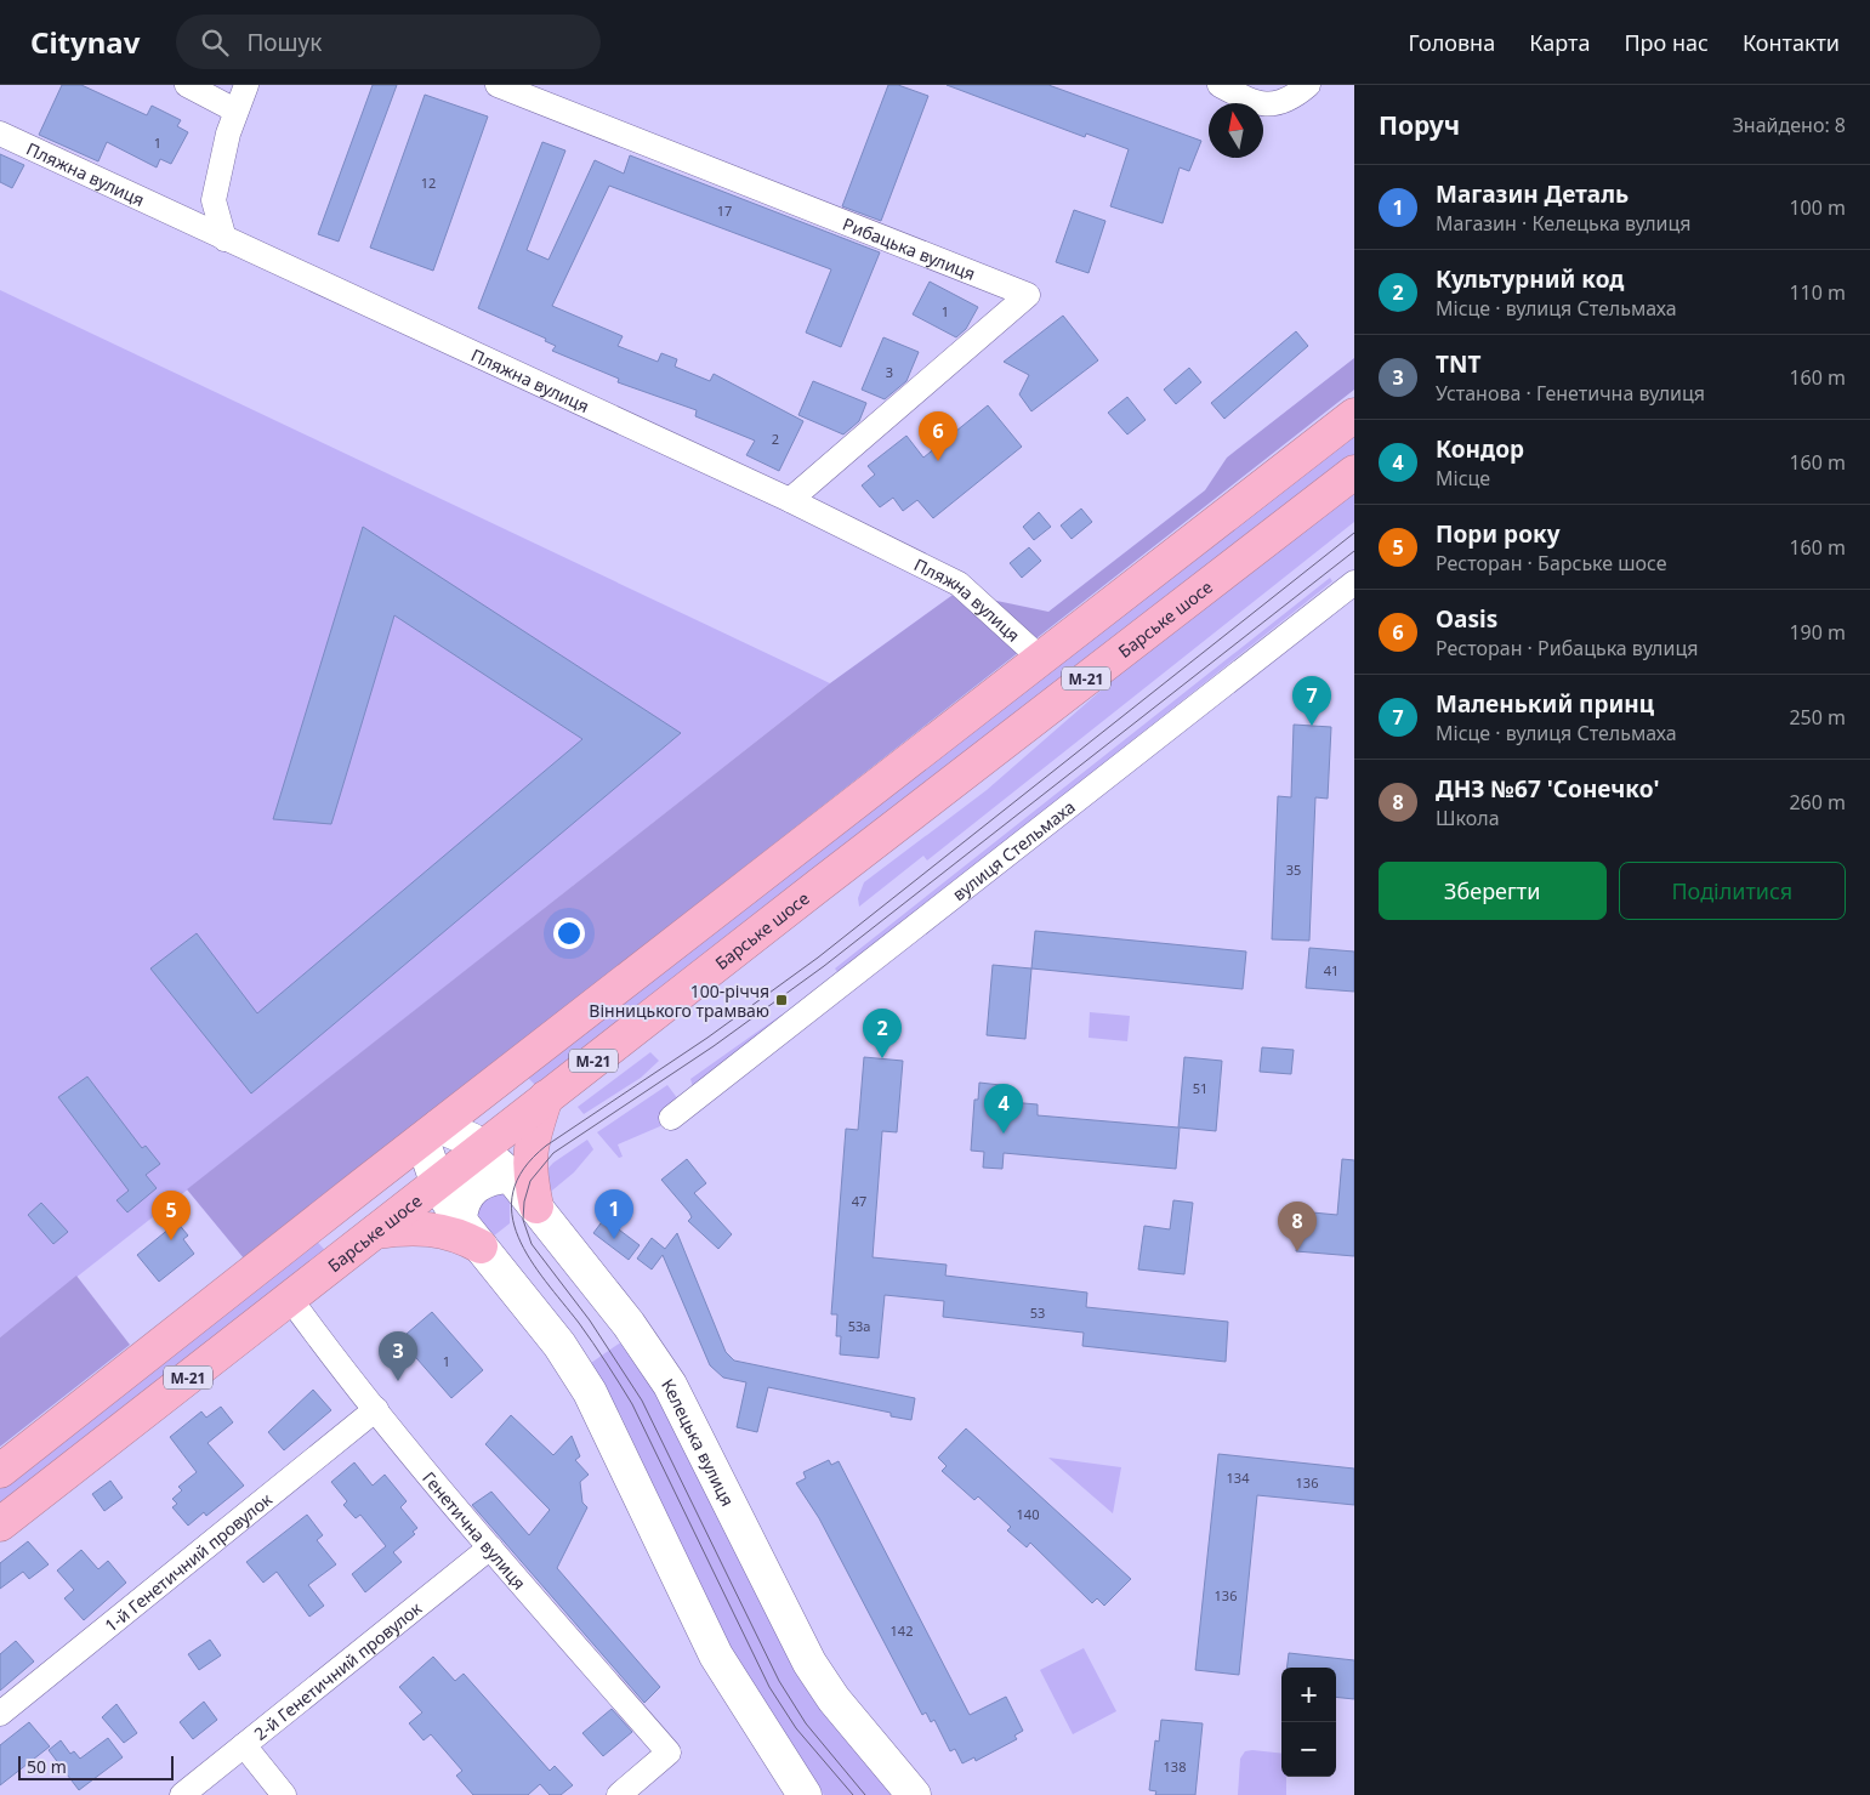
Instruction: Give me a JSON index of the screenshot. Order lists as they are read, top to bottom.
{
  "streets": {
    "highway": ["Барське шосе", "М-21"],
    "main road": ["Келецька вулиця"],
    "street": [
      "Пляжна вулиця",
      "Рибацька вулиця",
      "вулиця Стельмаха",
      "Генетична вулиця",
      "1-й Генетичний провулок",
      "2-й Генетичний провулок"
    ]
  },
  "crossings": [
    ["Пляжна вулиця", "Рибацька вулиця"],
    ["Пляжна вулиця", "М-21"],
    ["Барське шосе", "Келецька вулиця"],
    ["Барське шосе", "Генетична вулиця"],
    ["М-21", "Келецька вулиця"],
    ["Генетична вулиця", "1-й Генетичний провулок"],
    ["Генетична вулиця", "2-й Генетичний провулок"]
  ],
  "places": {
    "transit": ["100-річчя Вінницького трамваю"]
  },
  "house_numbers": [
    "1",
    "12",
    "17",
    "1",
    "3",
    "2",
    "35",
    "41",
    "51",
    "47",
    "53",
    "53а",
    "1",
    "134",
    "136",
    "140",
    "136",
    "142",
    "138"
  ],
  "scale_bar": "50 m",
  "north": "top",
  "page": {
    "header": "Citynav",
    "search": "Пошук",
    "nav": [
      "Головна",
      "Карта",
      "Про нас",
      "Контакти"
    ],
    "heading": ["Поруч", "Знайдено: 8"],
    "list": [
      {
        "mark": "1",
        "name": "Магазин Деталь",
        "note": "Магазин · Келецька вулиця",
        "value": "100 m"
      },
      {
        "mark": "2",
        "name": "Культурний код",
        "note": "Місце · вулиця Стельмаха",
        "value": "110 m"
      },
      {
        "mark": "3",
        "name": "TNT",
        "note": "Установа · Генетична вулиця",
        "value": "160 m"
      },
      {
        "mark": "4",
        "name": "Кондор",
        "note": "Місце",
        "value": "160 m"
      },
      {
        "mark": "5",
        "name": "Пори року",
        "note": "Ресторан · Барське шосе",
        "value": "160 m"
      },
      {
        "mark": "6",
        "name": "Oasis",
        "note": "Ресторан · Рибацька вулиця",
        "value": "190 m"
      },
      {
        "mark": "7",
        "name": "Маленький принц",
        "note": "Місце · вулиця Стельмаха",
        "value": "250 m"
      },
      {
        "mark": "8",
        "name": "ДНЗ №67 'Сонечко'",
        "note": "Школа",
        "value": "260 m"
      }
    ],
    "pins": [
      "6",
      "7",
      "2",
      "4",
      "1",
      "5",
      "8",
      "3"
    ],
    "buttons": ["Зберегти", "Поділитися"],
    "map_buttons": ["+", "−"],
    "scale": "50 m"
  }
}
